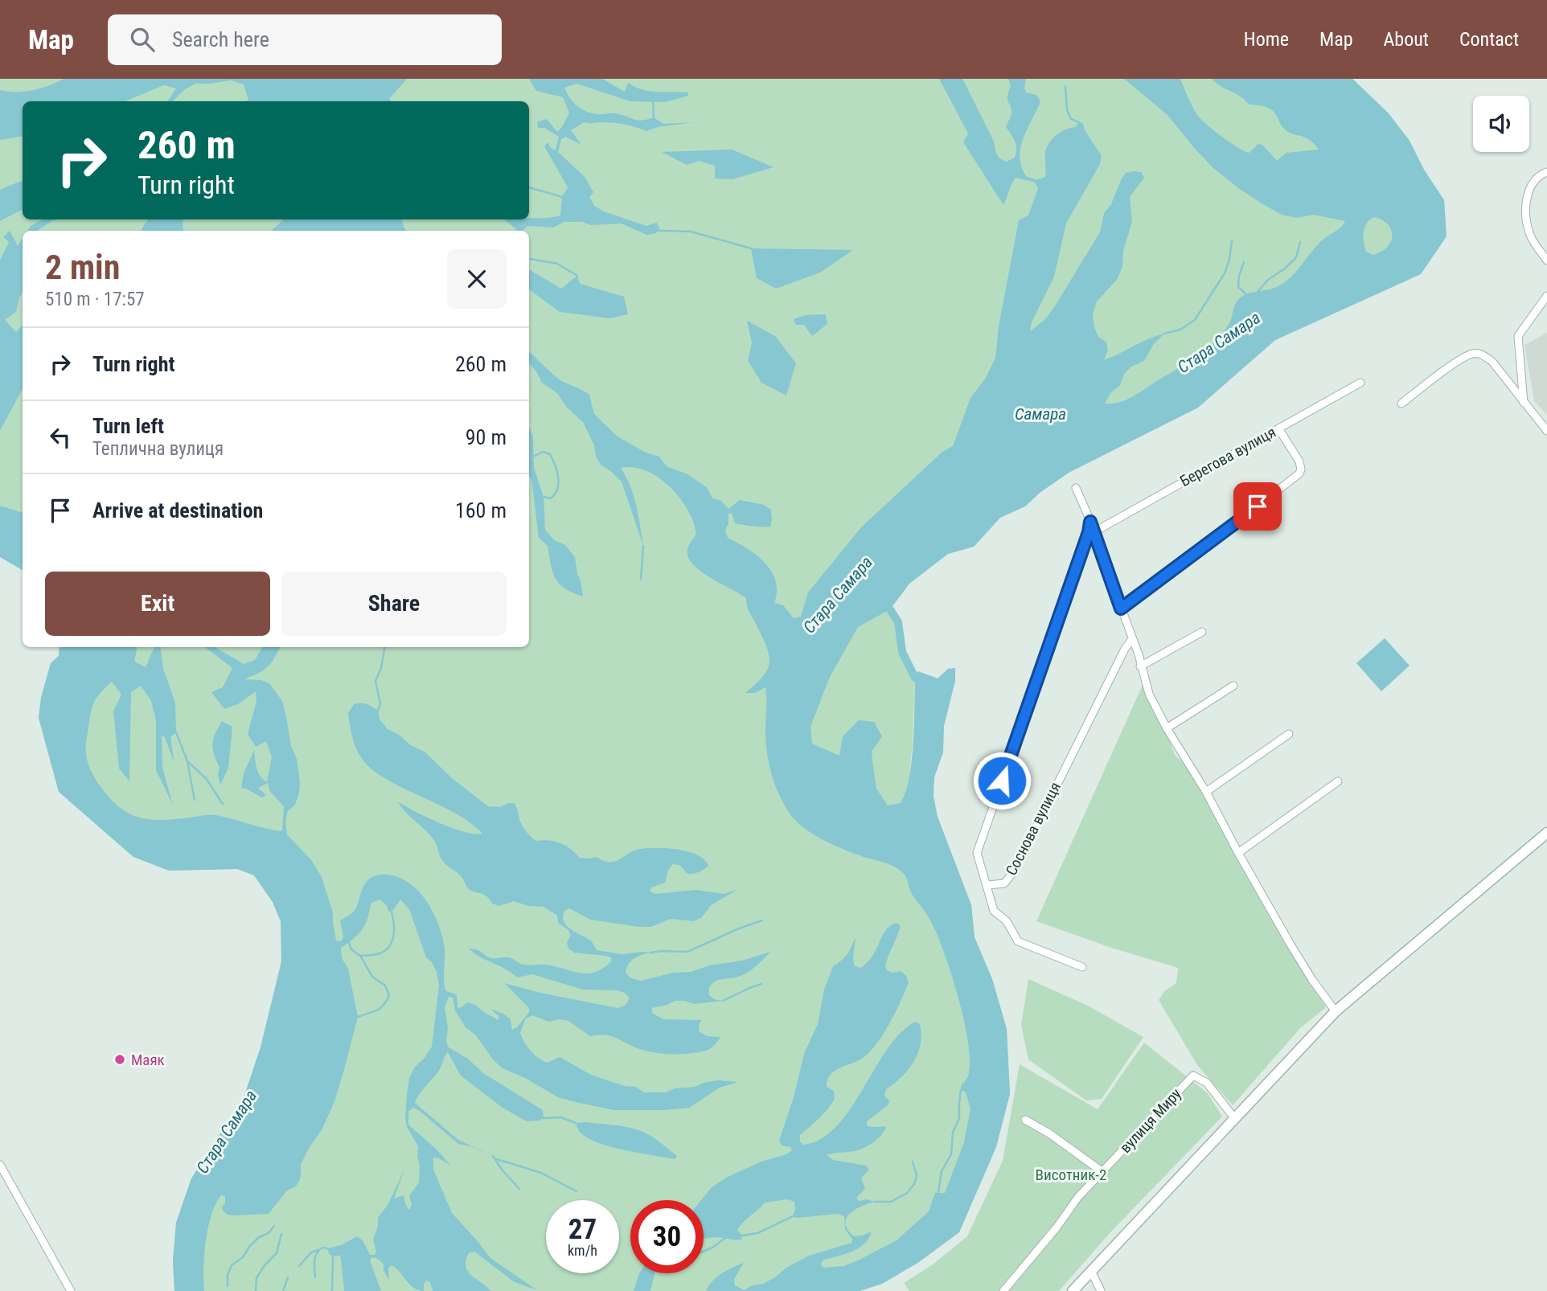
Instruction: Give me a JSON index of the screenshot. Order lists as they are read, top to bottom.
{
  "streets": {
    "street": ["Берегова вулиця", "Соснова вулиця", "вулиця Миру"]
  },
  "water": ["Стара Самара", "Самара"],
  "parks": ["Висотник-2"],
  "places": ["Маяк"],
  "page": {
    "header": "Map",
    "search": "Search here",
    "nav": [
      "Home",
      "Map",
      "About",
      "Contact"
    ],
    "turn": ["260 m", "Turn right"],
    "heading": ["2 min", "510 m · 17:57"],
    "list": [
      {
        "name": "Turn right",
        "value": "260 m"
      },
      {
        "name": "Turn left",
        "note": "Теплична вулиця",
        "value": "90 m"
      },
      {
        "name": "Arrive at destination",
        "value": "160 m"
      }
    ],
    "buttons": ["Exit", "Share"],
    "speed": "27 km/h",
    "limit": "30"
  }
}
